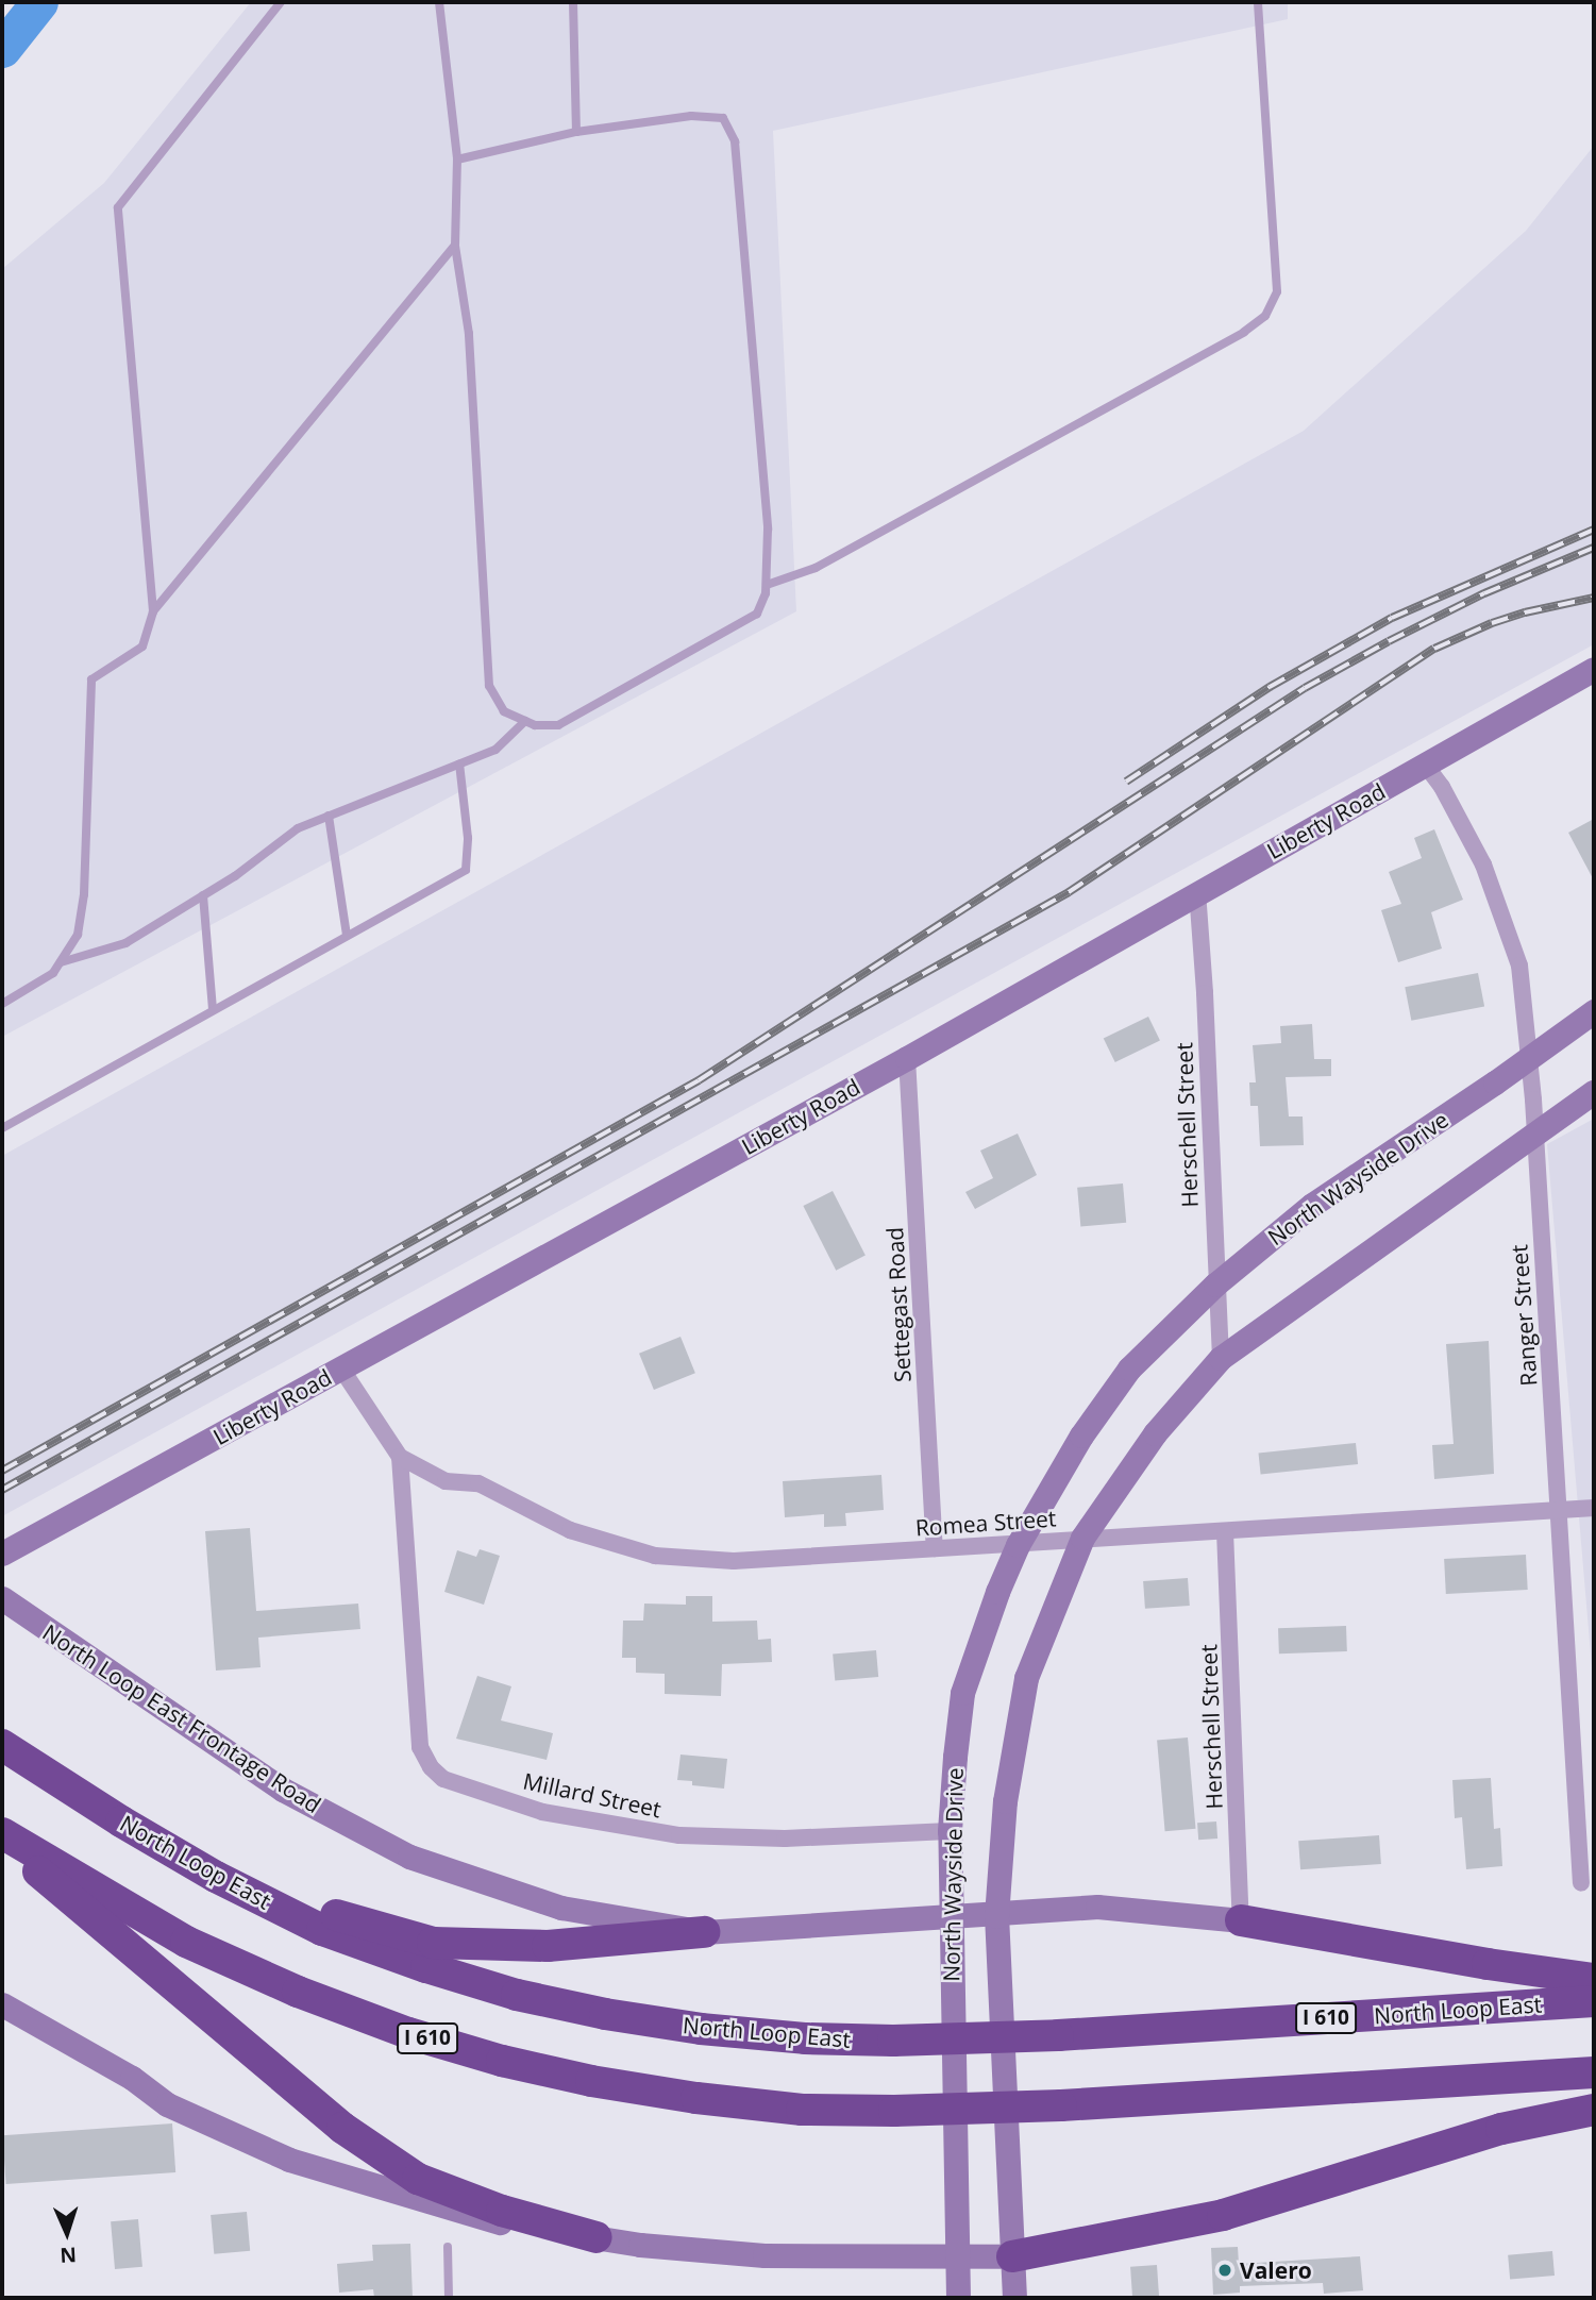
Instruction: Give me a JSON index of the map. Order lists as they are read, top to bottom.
{
  "streets": {
    "highway": ["North Loop East", "I 610"],
    "main road": ["Liberty Road", "North Wayside Drive", "North Loop East Frontage Road"],
    "street": [
      "Herschell Street",
      "Settegast Road",
      "Ranger Street",
      "Romea Street",
      "Millard Street"
    ]
  },
  "crossings": [
    ["Liberty Road", "Herschell Street"],
    ["Liberty Road", "Settegast Road"],
    ["Liberty Road", "Ranger Street"],
    ["Liberty Road", "Millard Street"],
    ["Herschell Street", "North Wayside Drive"],
    ["Herschell Street", "Romea Street"],
    ["Herschell Street", "North Loop East Frontage Road"],
    ["North Wayside Drive", "Ranger Street"],
    ["North Wayside Drive", "Romea Street"],
    ["North Wayside Drive", "North Loop East Frontage Road"],
    ["North Wayside Drive", "Millard Street"],
    ["Settegast Road", "Romea Street"],
    ["Ranger Street", "Romea Street"],
    ["Romea Street", "Millard Street"]
  ],
  "places": ["Valero"],
  "north": "bottom"
}
